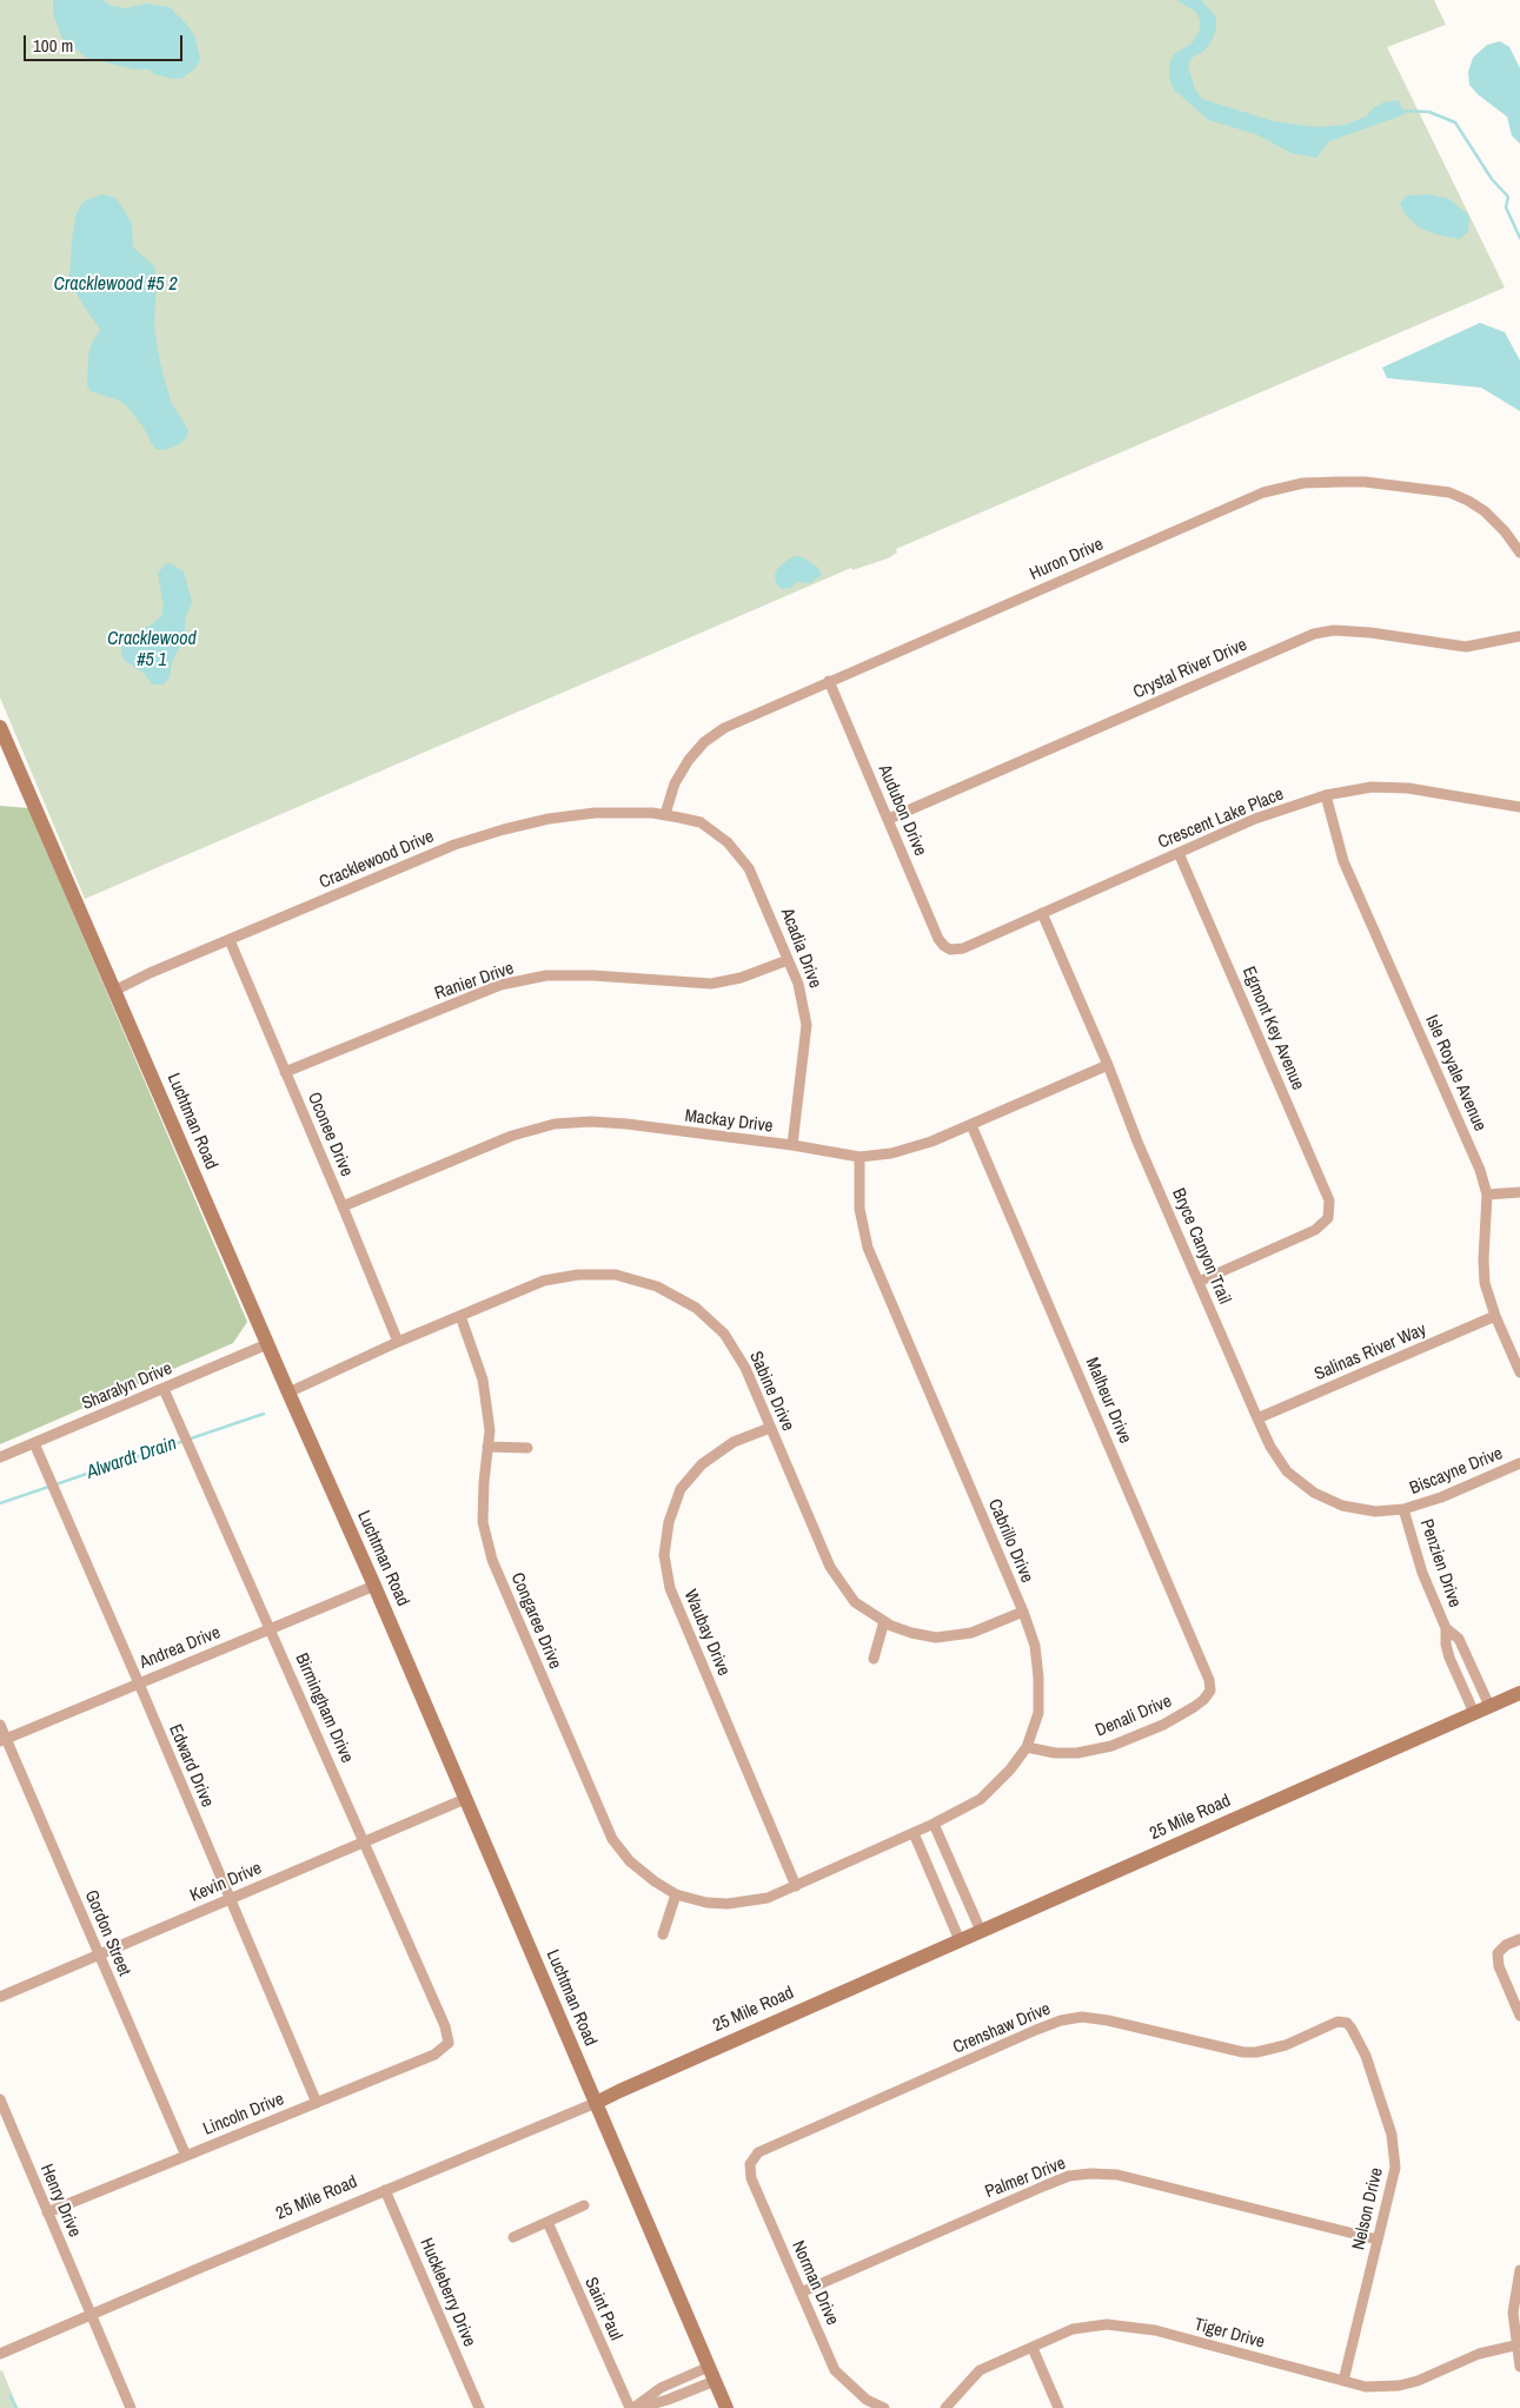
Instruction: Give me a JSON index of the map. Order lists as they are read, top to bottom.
{
  "streets": {
    "street": [
      "Huron Drive",
      "Crystal River Drive",
      "Audubon Drive",
      "Crescent Lake Place",
      "Cracklewood Drive",
      "Acadia Drive",
      "Ranier Drive",
      "Egmont Key Avenue",
      "Isle Royale Avenue",
      "Luchtman Road",
      "Mackay Drive",
      "Oconee Drive",
      "Bryce Canyon Trail",
      "Salinas River Way",
      "Sharalyn Drive",
      "Sabine Drive",
      "Malheur Drive",
      "Biscayne Drive",
      "Cabrillo Drive",
      "Penzien Drive",
      "Congaree Drive",
      "Waubay Drive",
      "Andrea Drive",
      "Birmingham Drive",
      "Denali Drive",
      "Edward Drive",
      "25 Mile Road",
      "Kevin Drive",
      "Gordon Street",
      "Crenshaw Drive",
      "Lincoln Drive",
      "Palmer Drive",
      "Henry Drive",
      "Nelson Drive",
      "Norman Drive",
      "Huckleberry Drive",
      "Saint Paul",
      "Tiger Drive"
    ]
  },
  "crossings": [
    ["Huron Drive", "Audubon Drive"],
    ["Huron Drive", "Cracklewood Drive"],
    ["Huron Drive", "Acadia Drive"],
    ["Crystal River Drive", "Audubon Drive"],
    ["Audubon Drive", "Crescent Lake Place"],
    ["Crescent Lake Place", "Egmont Key Avenue"],
    ["Crescent Lake Place", "Isle Royale Avenue"],
    ["Crescent Lake Place", "Bryce Canyon Trail"],
    ["Cracklewood Drive", "Acadia Drive"],
    ["Cracklewood Drive", "Luchtman Road"],
    ["Cracklewood Drive", "Oconee Drive"],
    ["Acadia Drive", "Ranier Drive"],
    ["Acadia Drive", "Mackay Drive"],
    ["Ranier Drive", "Oconee Drive"],
    ["Egmont Key Avenue", "Bryce Canyon Trail"],
    ["Isle Royale Avenue", "Salinas River Way"],
    ["Luchtman Road", "Sharalyn Drive"],
    ["Luchtman Road", "Sabine Drive"],
    ["Luchtman Road", "Andrea Drive"],
    ["Luchtman Road", "25 Mile Road"],
    ["Luchtman Road", "Kevin Drive"],
    ["Mackay Drive", "Oconee Drive"],
    ["Mackay Drive", "Bryce Canyon Trail"],
    ["Mackay Drive", "Malheur Drive"],
    ["Mackay Drive", "Cabrillo Drive"],
    ["Oconee Drive", "Sabine Drive"],
    ["Bryce Canyon Trail", "Salinas River Way"],
    ["Bryce Canyon Trail", "Biscayne Drive"],
    ["Bryce Canyon Trail", "Penzien Drive"],
    ["Sharalyn Drive", "Birmingham Drive"],
    ["Sharalyn Drive", "Edward Drive"],
    ["Sabine Drive", "Cabrillo Drive"],
    ["Sabine Drive", "Congaree Drive"],
    ["Sabine Drive", "Waubay Drive"],
    ["Malheur Drive", "Denali Drive"],
    ["Biscayne Drive", "Penzien Drive"],
    ["Cabrillo Drive", "Congaree Drive"],
    ["Cabrillo Drive", "Waubay Drive"],
    ["Cabrillo Drive", "Denali Drive"],
    ["Penzien Drive", "25 Mile Road"],
    ["Andrea Drive", "Birmingham Drive"],
    ["Andrea Drive", "Edward Drive"],
    ["Andrea Drive", "Gordon Street"],
    ["Birmingham Drive", "Kevin Drive"],
    ["Birmingham Drive", "Lincoln Drive"],
    ["Edward Drive", "Kevin Drive"],
    ["Edward Drive", "Lincoln Drive"],
    ["25 Mile Road", "Henry Drive"],
    ["25 Mile Road", "Huckleberry Drive"],
    ["Kevin Drive", "Gordon Street"],
    ["Gordon Street", "Lincoln Drive"],
    ["Crenshaw Drive", "Nelson Drive"],
    ["Crenshaw Drive", "Norman Drive"],
    ["Lincoln Drive", "Henry Drive"],
    ["Palmer Drive", "Nelson Drive"],
    ["Palmer Drive", "Norman Drive"],
    ["Nelson Drive", "Tiger Drive"]
  ],
  "water": ["Cracklewood #5 2", "Cracklewood #5 1", "Alwardt Drain"],
  "scale_bar": "100 m"
}
